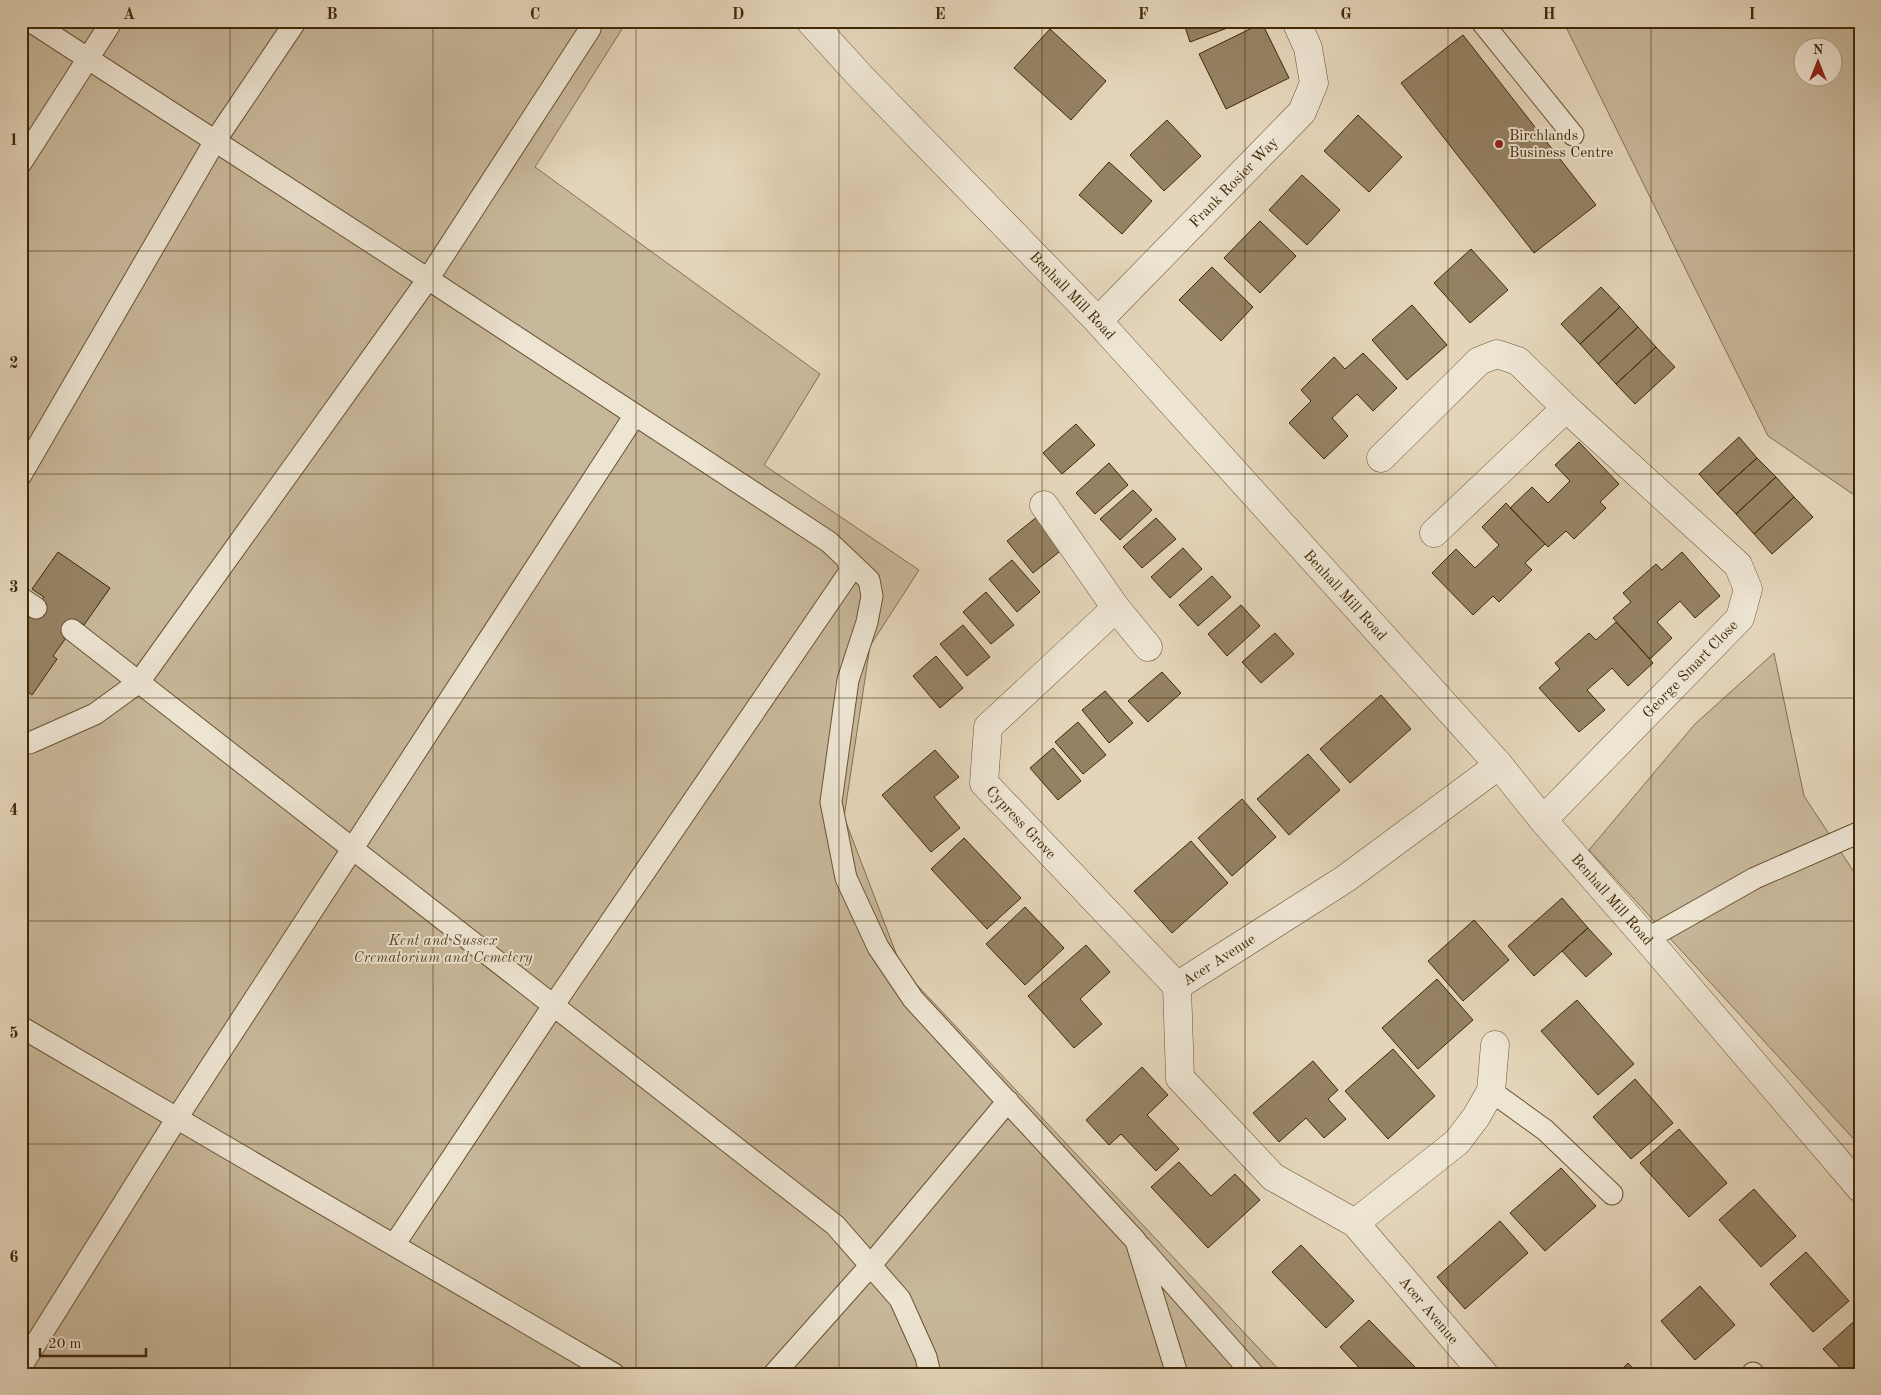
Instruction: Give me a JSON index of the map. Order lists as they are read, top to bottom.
{
  "streets": {
    "street": [
      "Frank Rosier Way",
      "Benhall Mill Road",
      "George Smart Close",
      "Cypress Grove",
      "Acer Avenue"
    ]
  },
  "crossings": [
    ["Frank Rosier Way", "Benhall Mill Road"],
    ["Benhall Mill Road", "George Smart Close"],
    ["Benhall Mill Road", "Acer Avenue"],
    ["Cypress Grove", "Acer Avenue"]
  ],
  "parks": ["Kent and Sussex Crematorium and Cemetery"],
  "places": ["Birchlands Business Centre"],
  "scale_bar": "20 m",
  "north": "top",
  "grid": {
    "columns": [
      "A",
      "B",
      "C",
      "D",
      "E",
      "F",
      "G",
      "H",
      "I"
    ],
    "rows": [
      "1",
      "2",
      "3",
      "4",
      "5",
      "6"
    ]
  }
}
